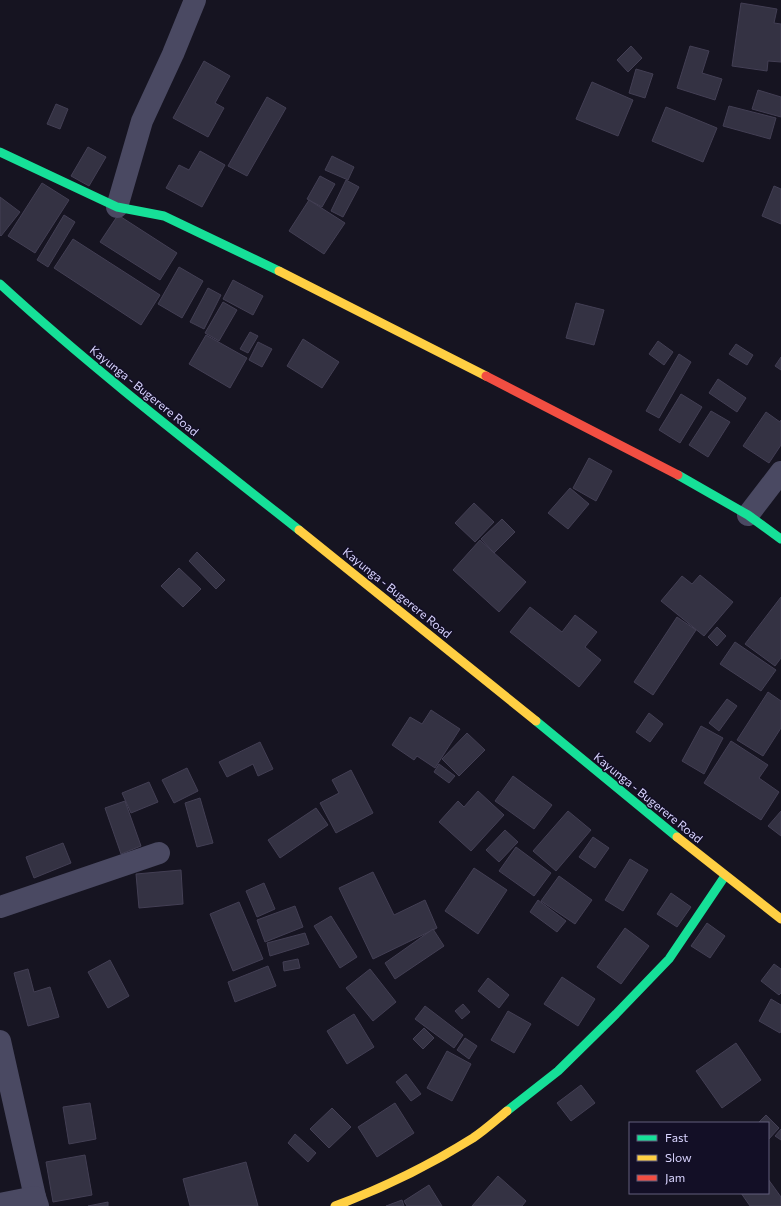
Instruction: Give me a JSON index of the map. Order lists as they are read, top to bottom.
{
  "streets": {
    "street": ["Kayunga - Bugerere Road"]
  },
  "legend": ["Fast", "Slow", "Jam"]
}
